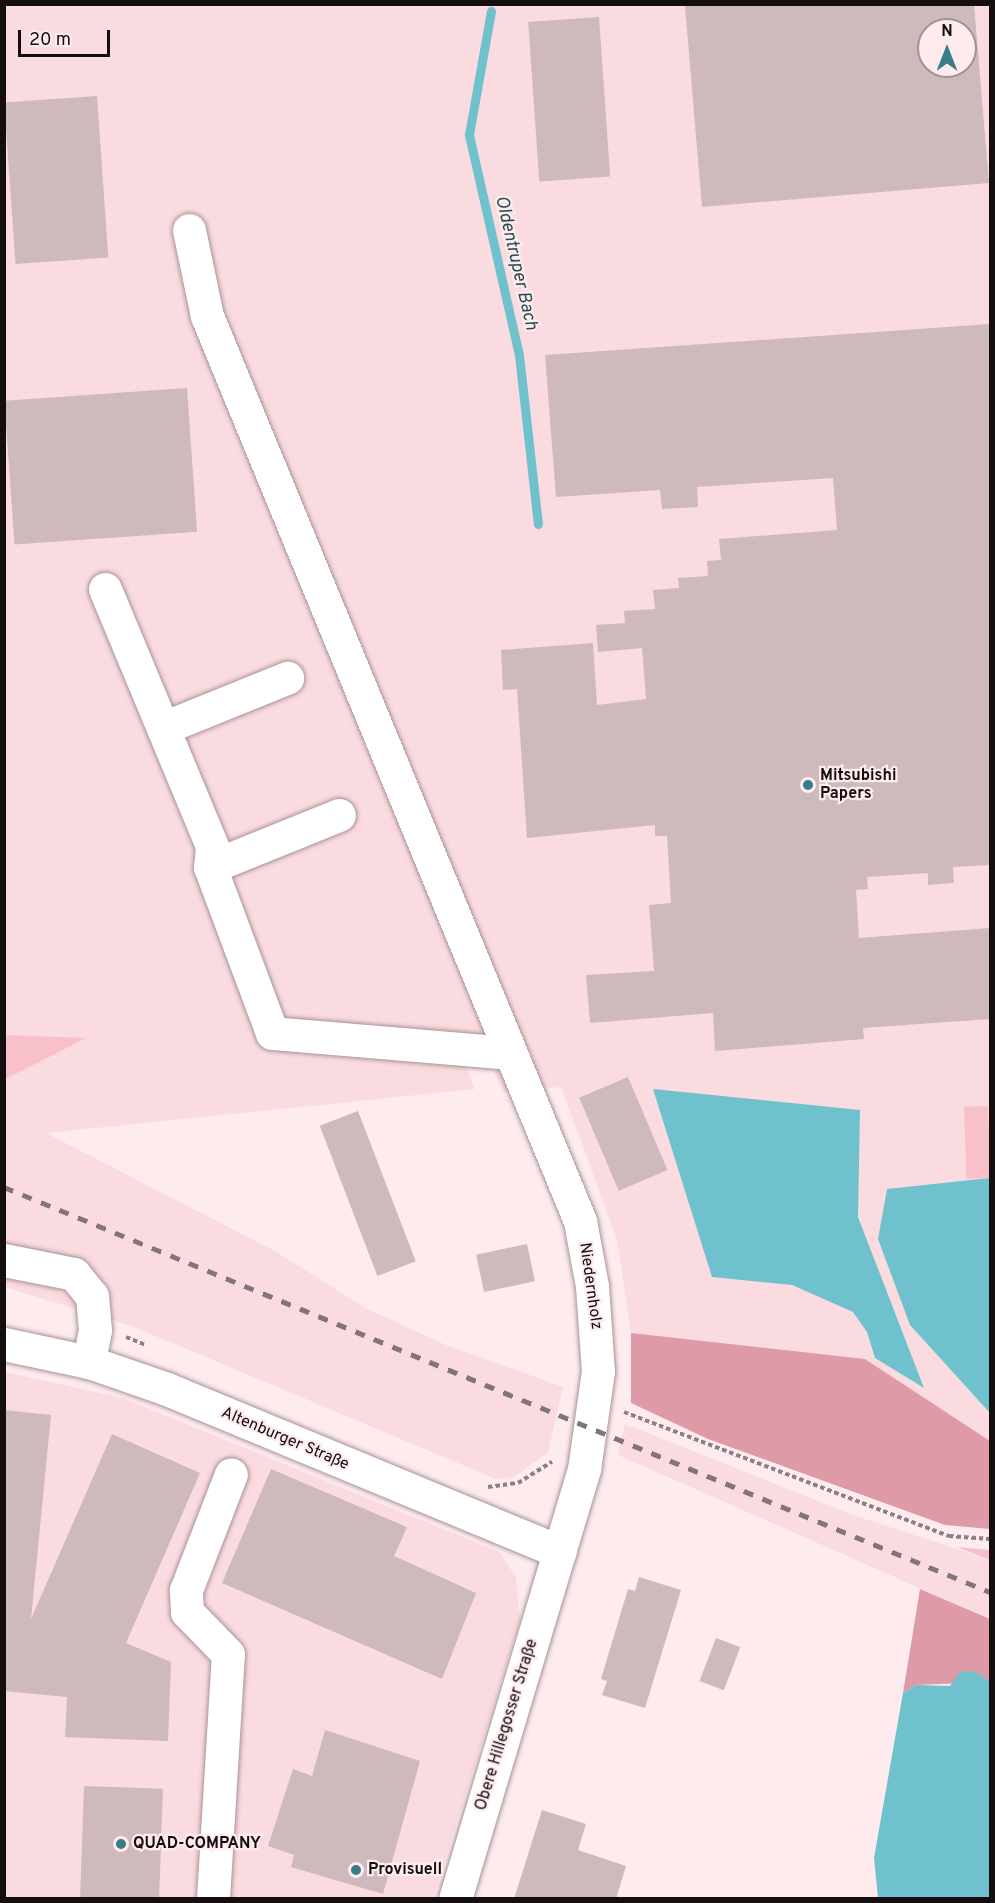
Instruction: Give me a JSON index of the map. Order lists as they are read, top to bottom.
{
  "streets": {
    "street": ["Niedernholz", "Altenburger Straße", "Obere Hillegosser Straße"]
  },
  "crossings": [
    ["Niedernholz", "Altenburger Straße"],
    ["Niedernholz", "Obere Hillegosser Straße"],
    ["Altenburger Straße", "Obere Hillegosser Straße"]
  ],
  "water": ["Oldentruper Bach"],
  "places": ["Mitsubishi Papers", "QUAD-COMPANY", "Provisuell"],
  "scale_bar": "20 m",
  "north": "top"
}
